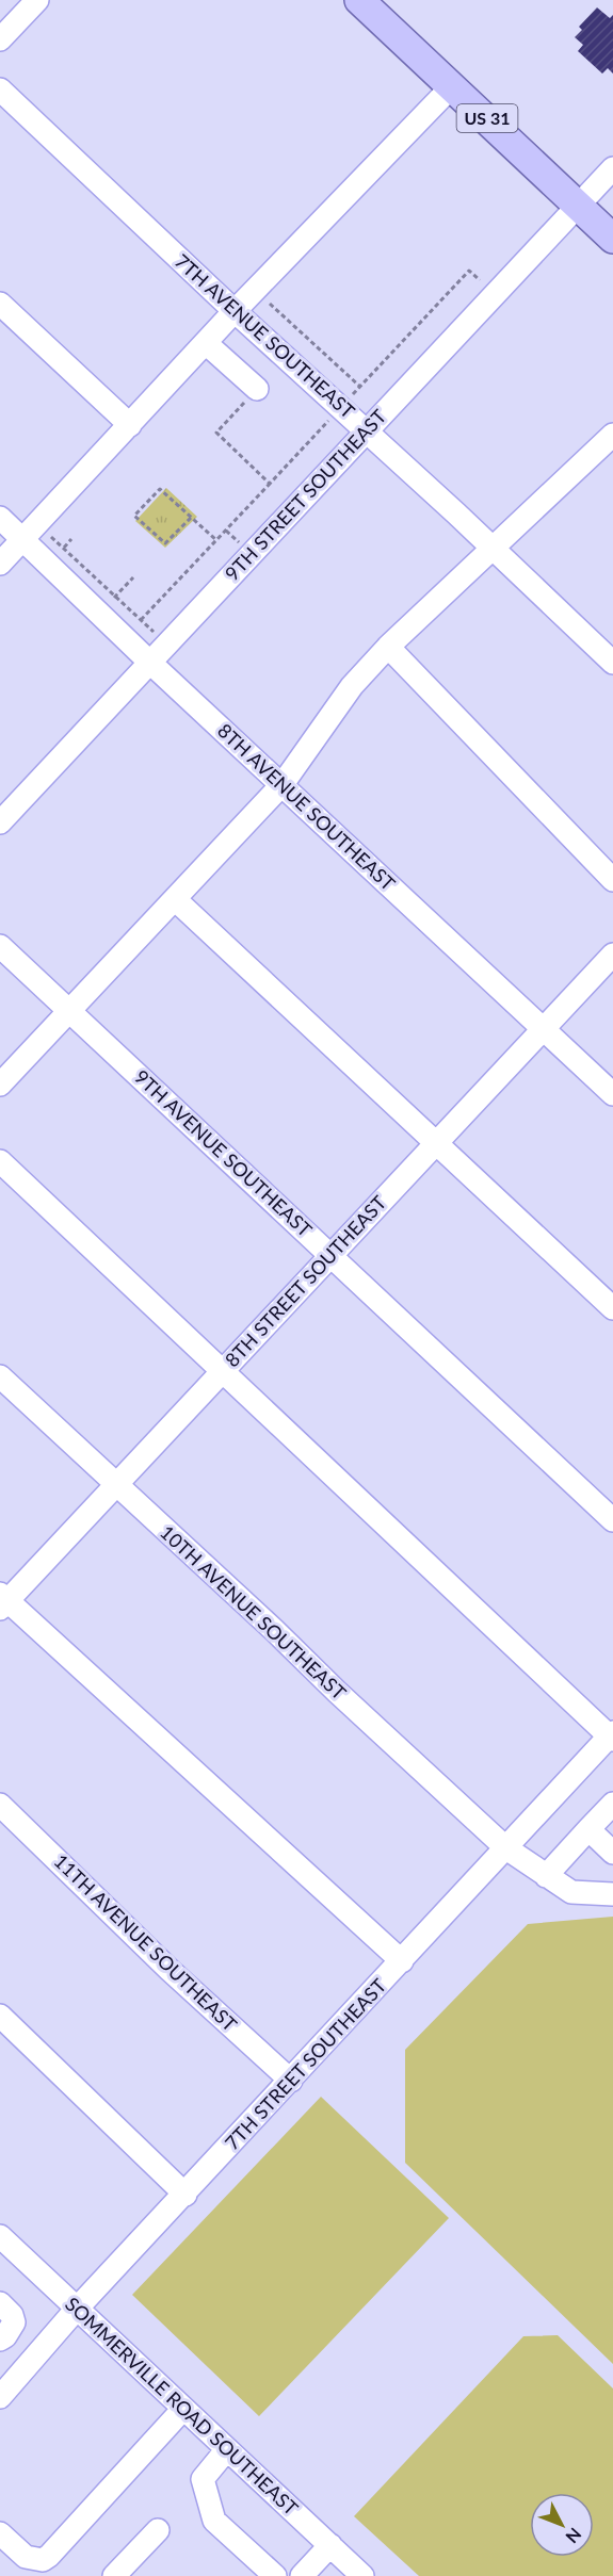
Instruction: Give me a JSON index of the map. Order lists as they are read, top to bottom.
{
  "streets": {
    "main road": ["US 31"],
    "street": [
      "7TH AVENUE SOUTHEAST",
      "9TH STREET SOUTHEAST",
      "8TH AVENUE SOUTHEAST",
      "9TH AVENUE SOUTHEAST",
      "8TH STREET SOUTHEAST",
      "10TH AVENUE SOUTHEAST",
      "11TH AVENUE SOUTHEAST",
      "7TH STREET SOUTHEAST",
      "SOMMERVILLE ROAD SOUTHEAST"
    ]
  },
  "crossings": [
    ["US 31", "9TH STREET SOUTHEAST"],
    ["7TH AVENUE SOUTHEAST", "9TH STREET SOUTHEAST"],
    ["9TH STREET SOUTHEAST", "8TH AVENUE SOUTHEAST"],
    ["8TH AVENUE SOUTHEAST", "8TH STREET SOUTHEAST"],
    ["9TH AVENUE SOUTHEAST", "8TH STREET SOUTHEAST"],
    ["8TH STREET SOUTHEAST", "10TH AVENUE SOUTHEAST"],
    ["10TH AVENUE SOUTHEAST", "7TH STREET SOUTHEAST"],
    ["11TH AVENUE SOUTHEAST", "7TH STREET SOUTHEAST"],
    ["7TH STREET SOUTHEAST", "SOMMERVILLE ROAD SOUTHEAST"]
  ],
  "north": "bottom right"
}
